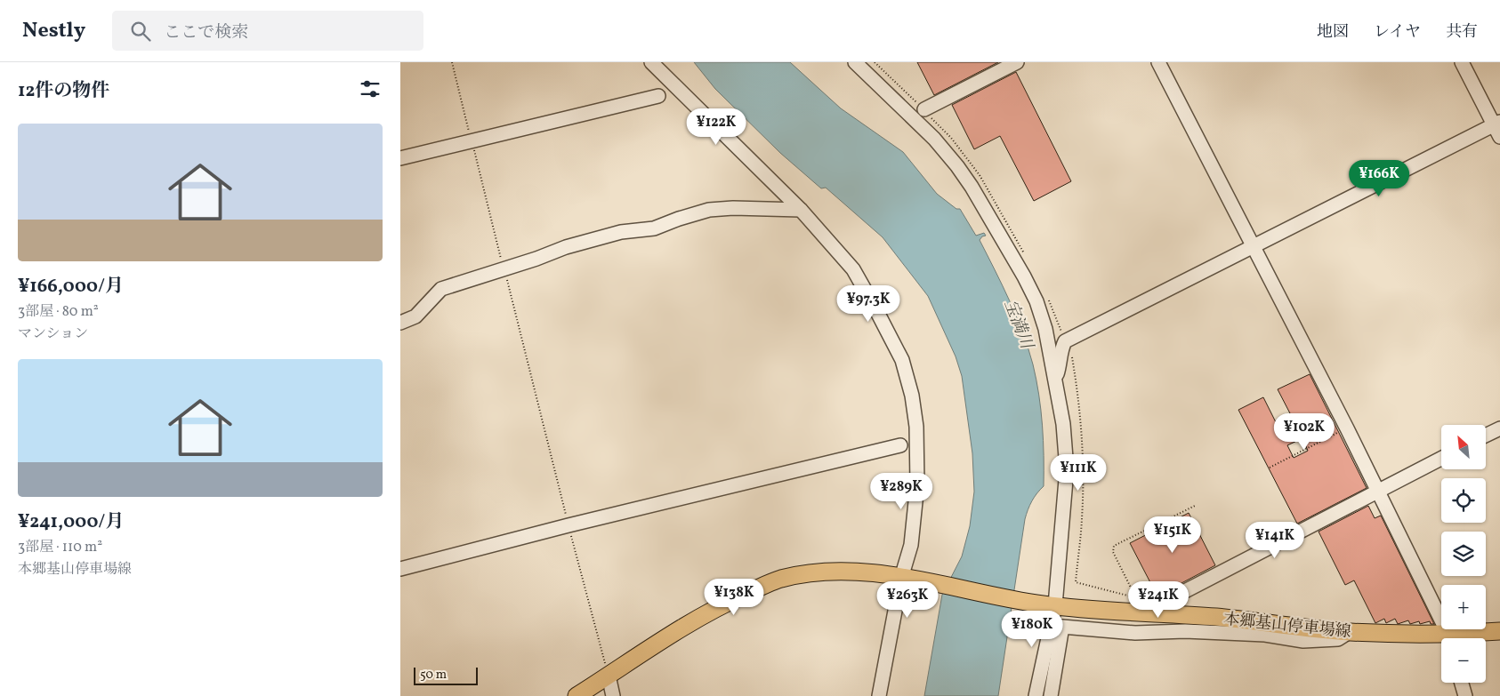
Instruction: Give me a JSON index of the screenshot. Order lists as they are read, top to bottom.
{
  "streets": {
    "main road": ["本郷基山停車場線"]
  },
  "water": ["宝満川"],
  "scale_bar": "50 m",
  "north": "top left",
  "page": {
    "header": "Nestly",
    "search": "ここで検索",
    "nav": ["地図", "レイヤ", "共有"],
    "heading": "12件の物件",
    "price": [
      "¥122K",
      "¥166K",
      "¥97.3K",
      "¥102K",
      "¥111K",
      "¥289K",
      "¥151K",
      "¥141K",
      "¥138K",
      "¥263K",
      "¥241K",
      "¥180K"
    ],
    "list": [
      {
        "name": "¥166,000/月",
        "note": "3部屋 · 80 m² · マンション"
      },
      {
        "name": "¥241,000/月",
        "note": "3部屋 · 110 m² · 本郷基山停車場線"
      }
    ],
    "map_buttons": ["+", "−"],
    "scale": "50 m"
  }
}
